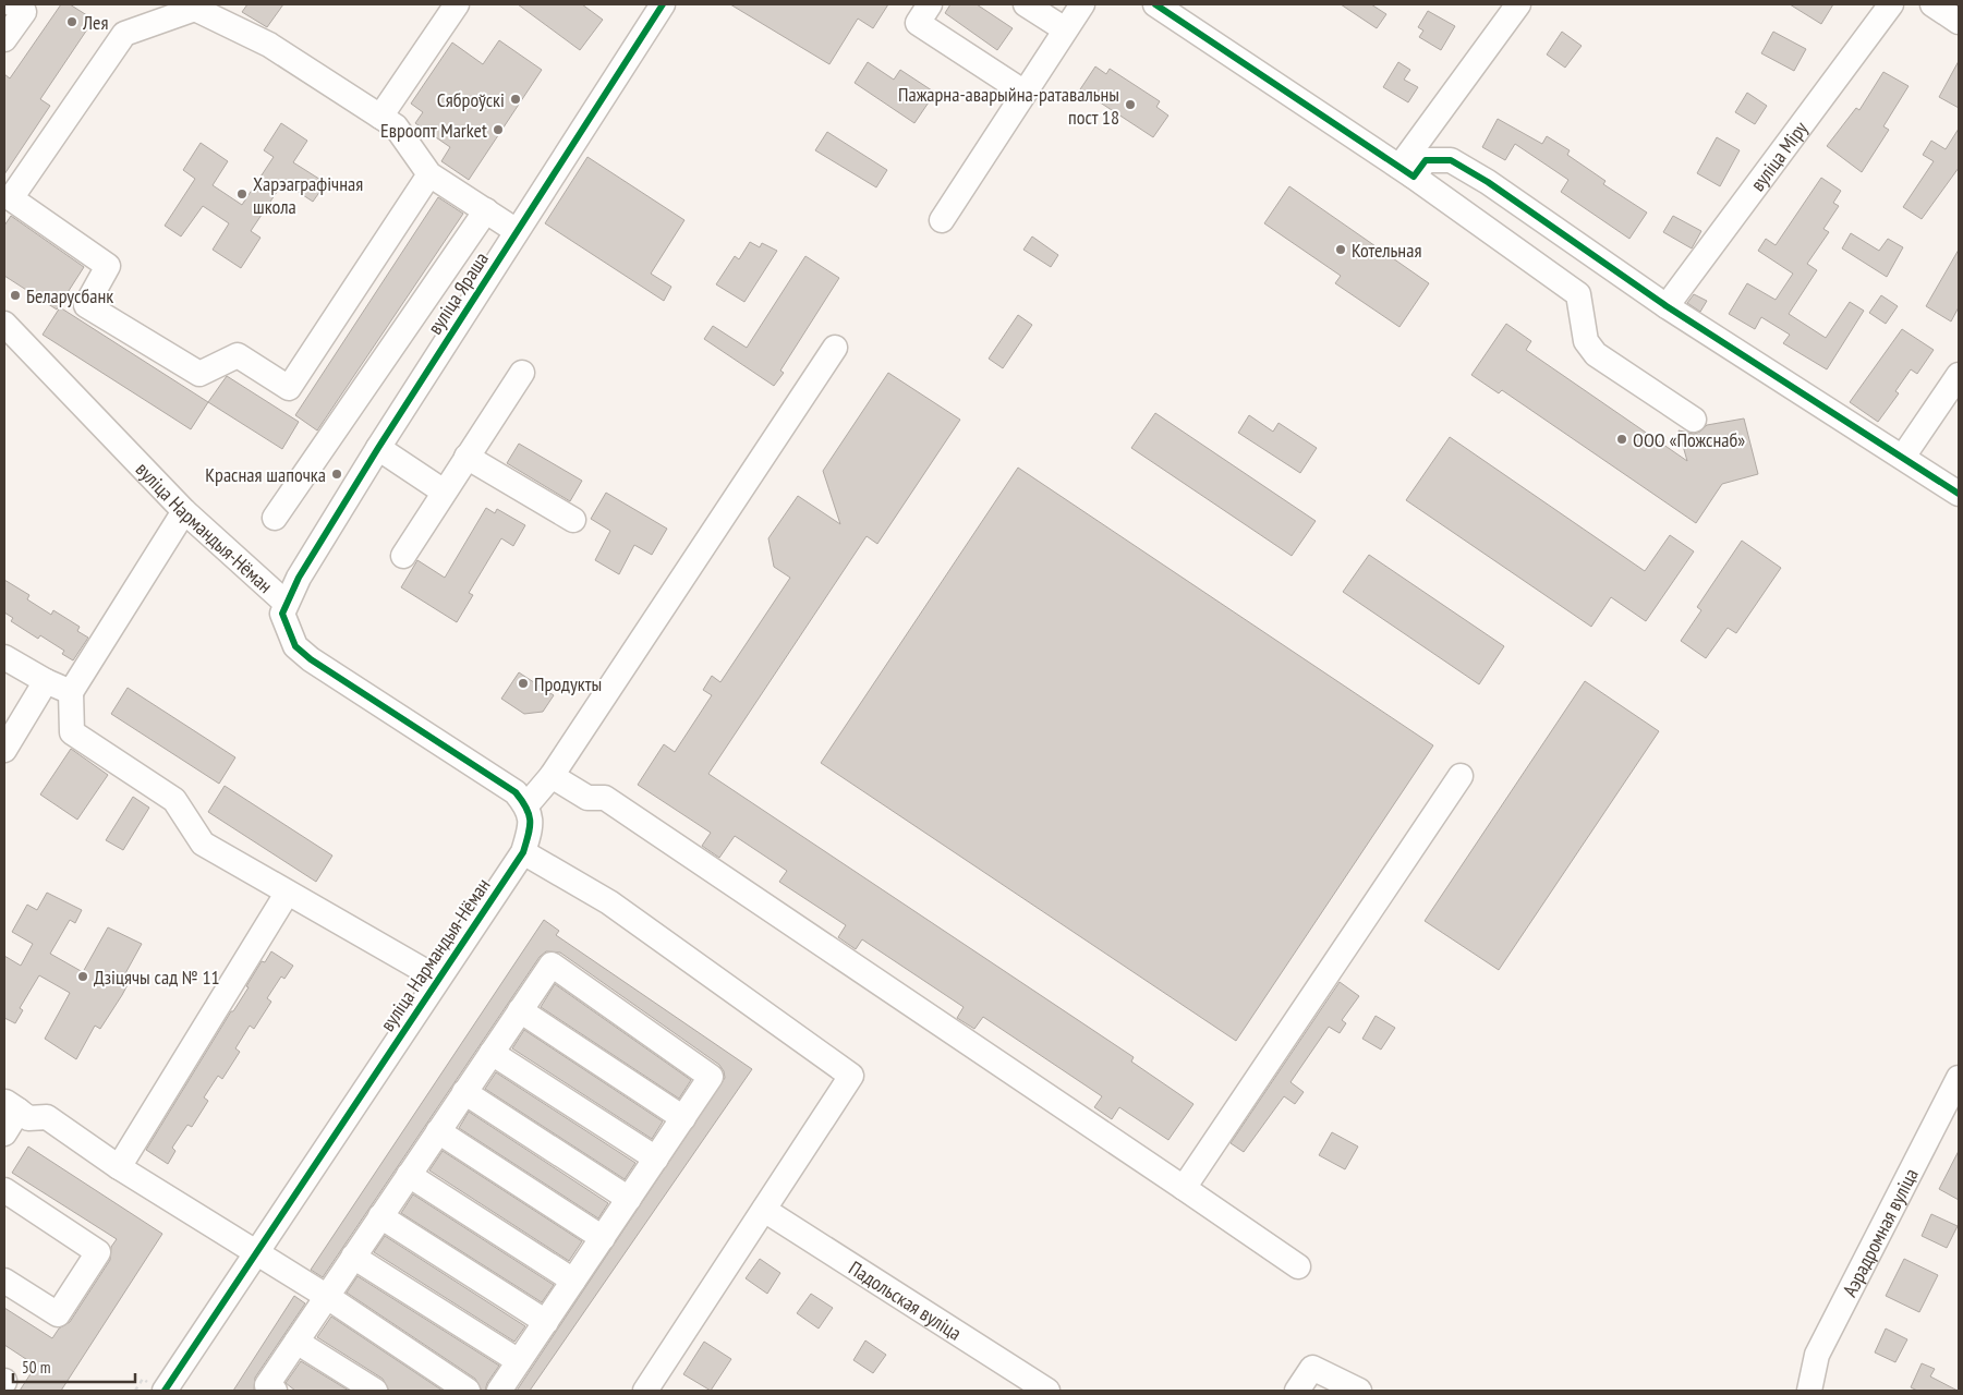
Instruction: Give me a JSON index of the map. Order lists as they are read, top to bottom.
{
  "streets": {
    "street": [
      "вуліца Міру",
      "вуліца Яраша",
      "вуліца Нармандыя-Нёман",
      "Аэрадромная вуліца",
      "Падольская вуліца"
    ]
  },
  "crossings": [
    ["вуліца Яраша", "вуліца Нармандыя-Нёман"]
  ],
  "places": [
    "Лея",
    "Сяброўскі",
    "Пажарна-аварыйна-ратавальны пост 18",
    "Евроопт Market",
    "Харэаграфічная школа",
    "Котельная",
    "Беларусбанк",
    "ООО «Пожснаб»",
    "Красная шапочка",
    "Продукты",
    "Дзіцячы сад № 11"
  ],
  "scale_bar": "50 m"
}
